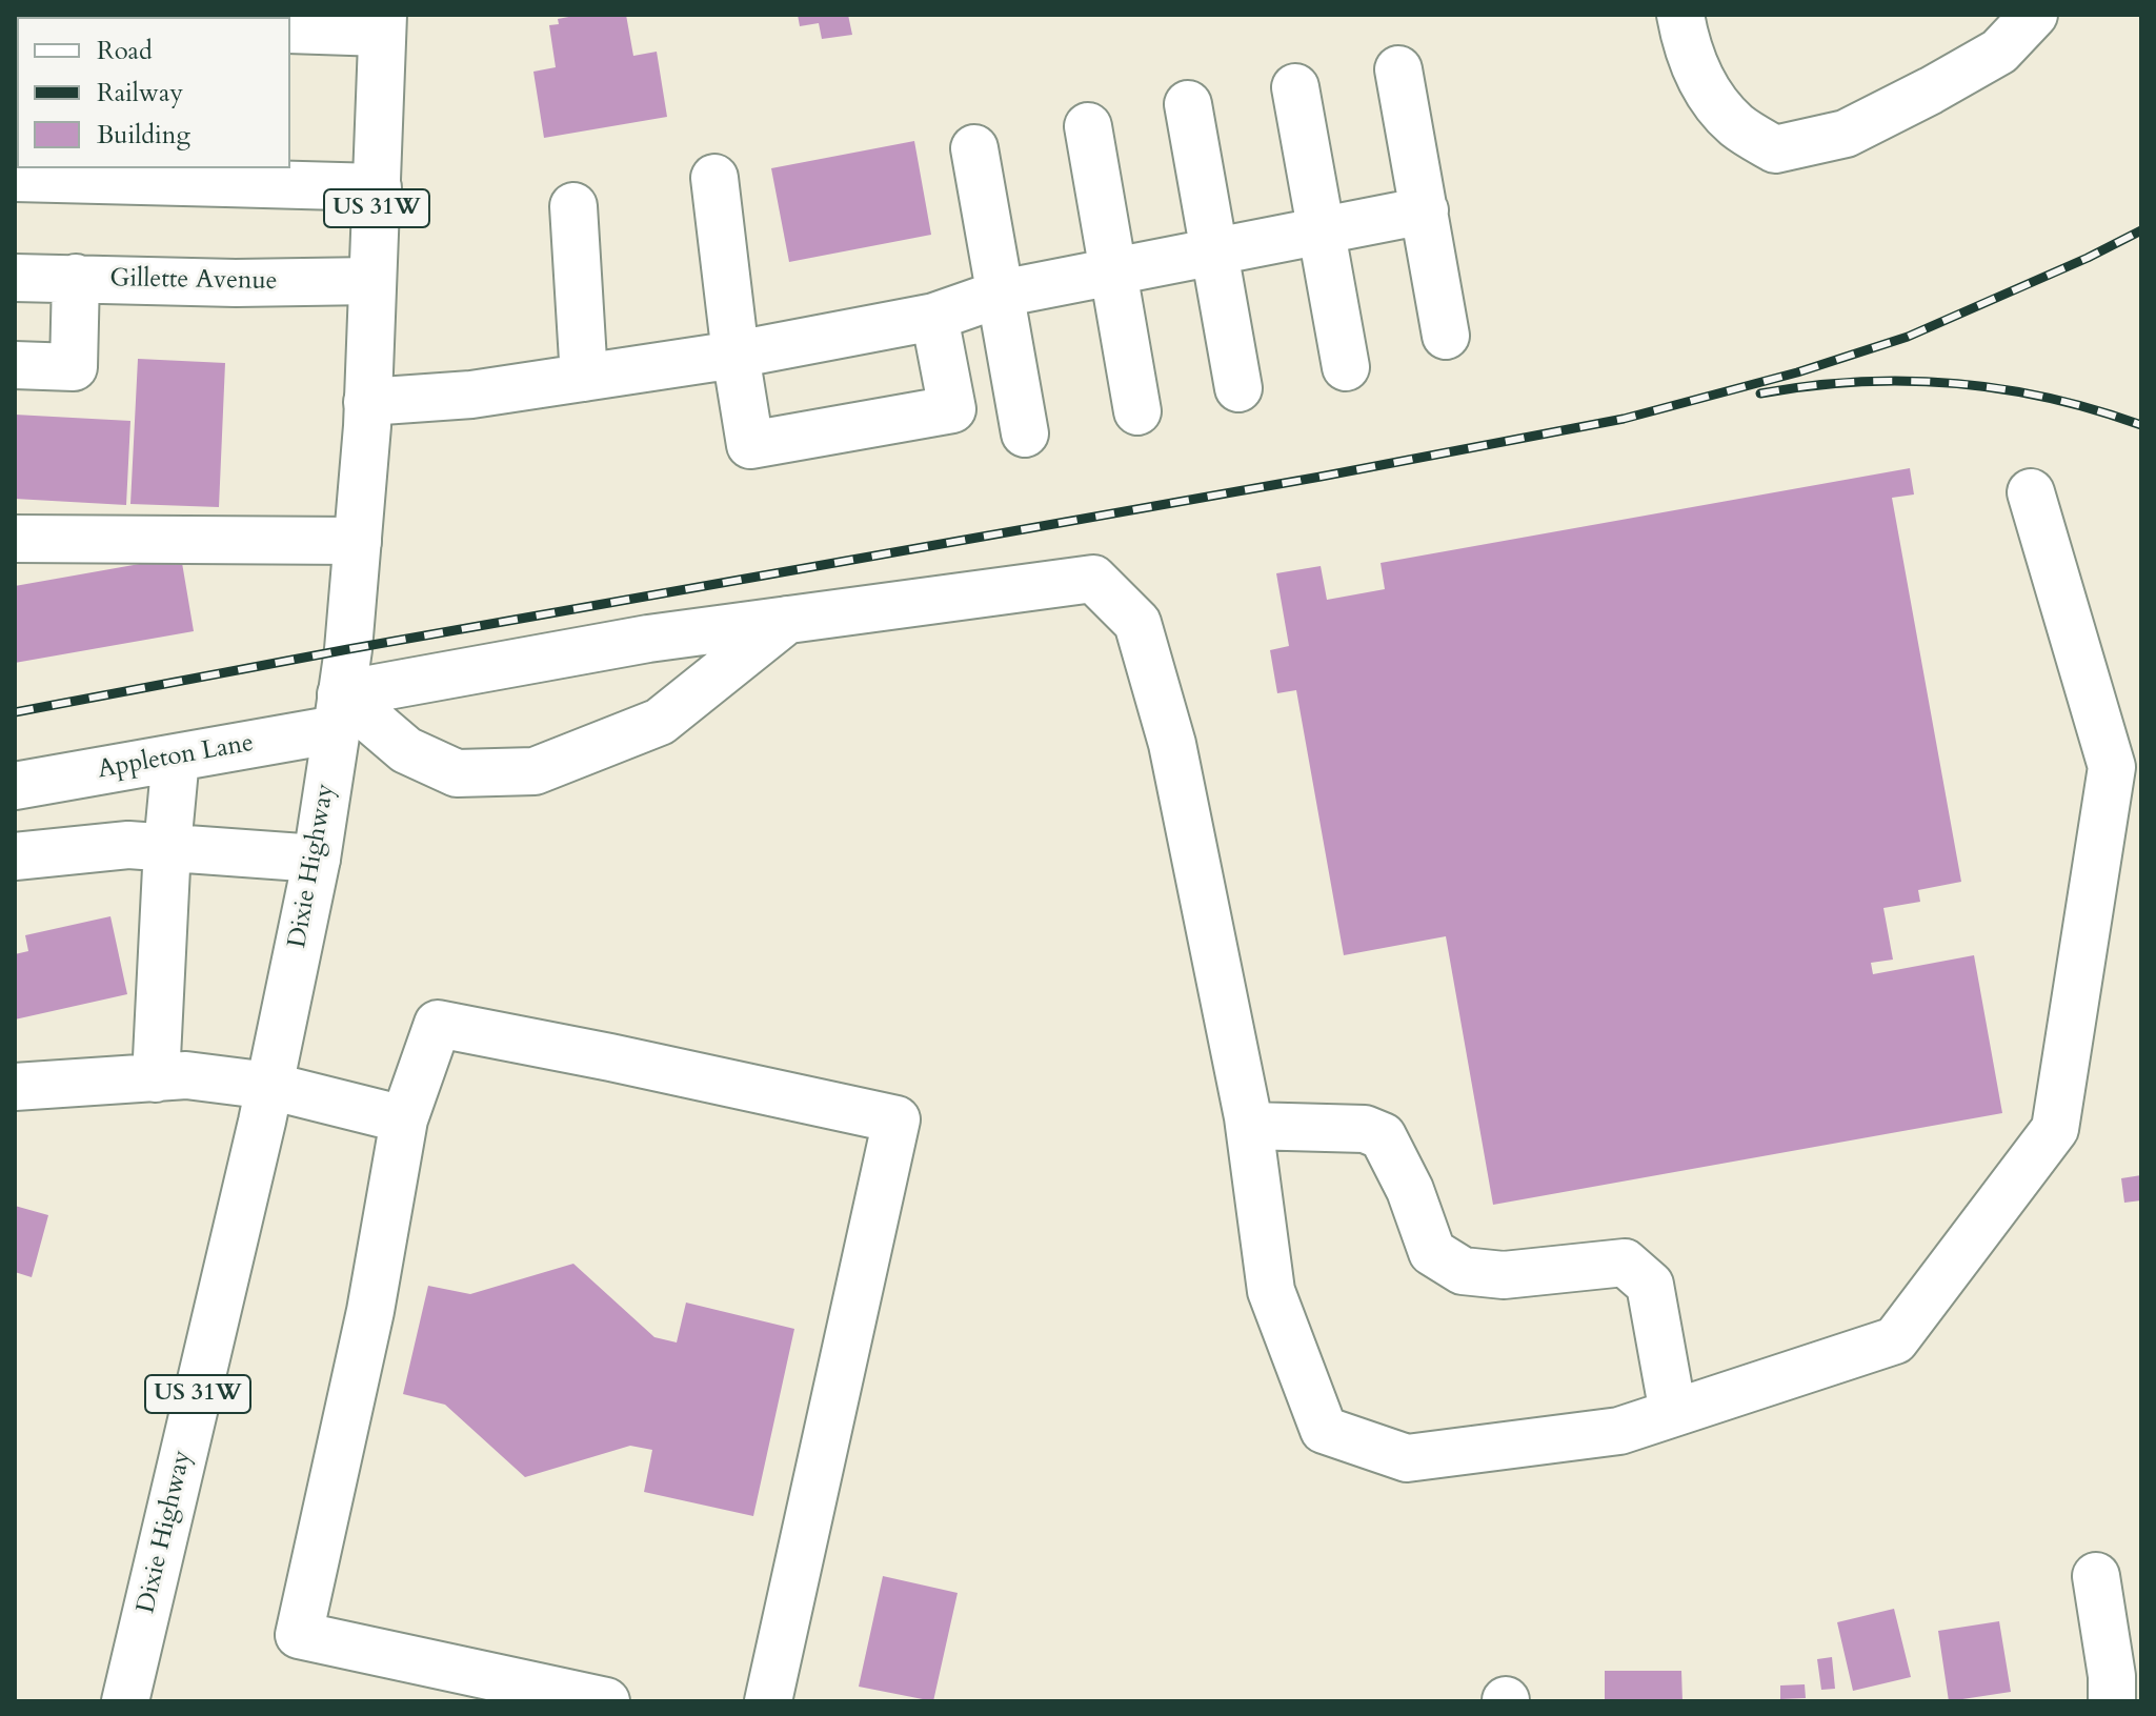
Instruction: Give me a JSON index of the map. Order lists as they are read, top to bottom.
{
  "streets": {
    "main road": [
      "US 31W",
      "Gillette Avenue",
      "Appleton Lane",
      "Dixie Highway"
    ]
  },
  "crossings": [
    ["Gillette Avenue", "Dixie Highway"],
    ["Appleton Lane", "Dixie Highway"]
  ],
  "legend": ["Road", "Railway", "Building"]
}
